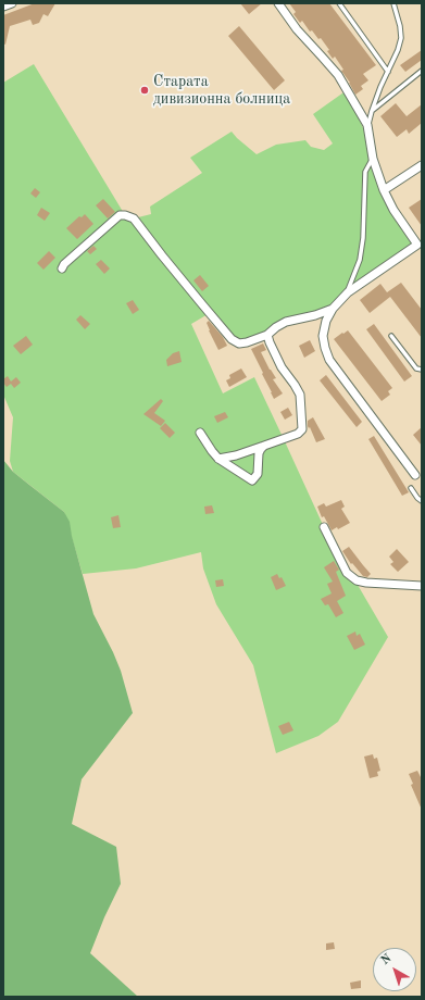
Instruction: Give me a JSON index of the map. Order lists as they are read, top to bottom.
{
  "places": ["Старата дивизионна болница"],
  "north": "top left"
}
